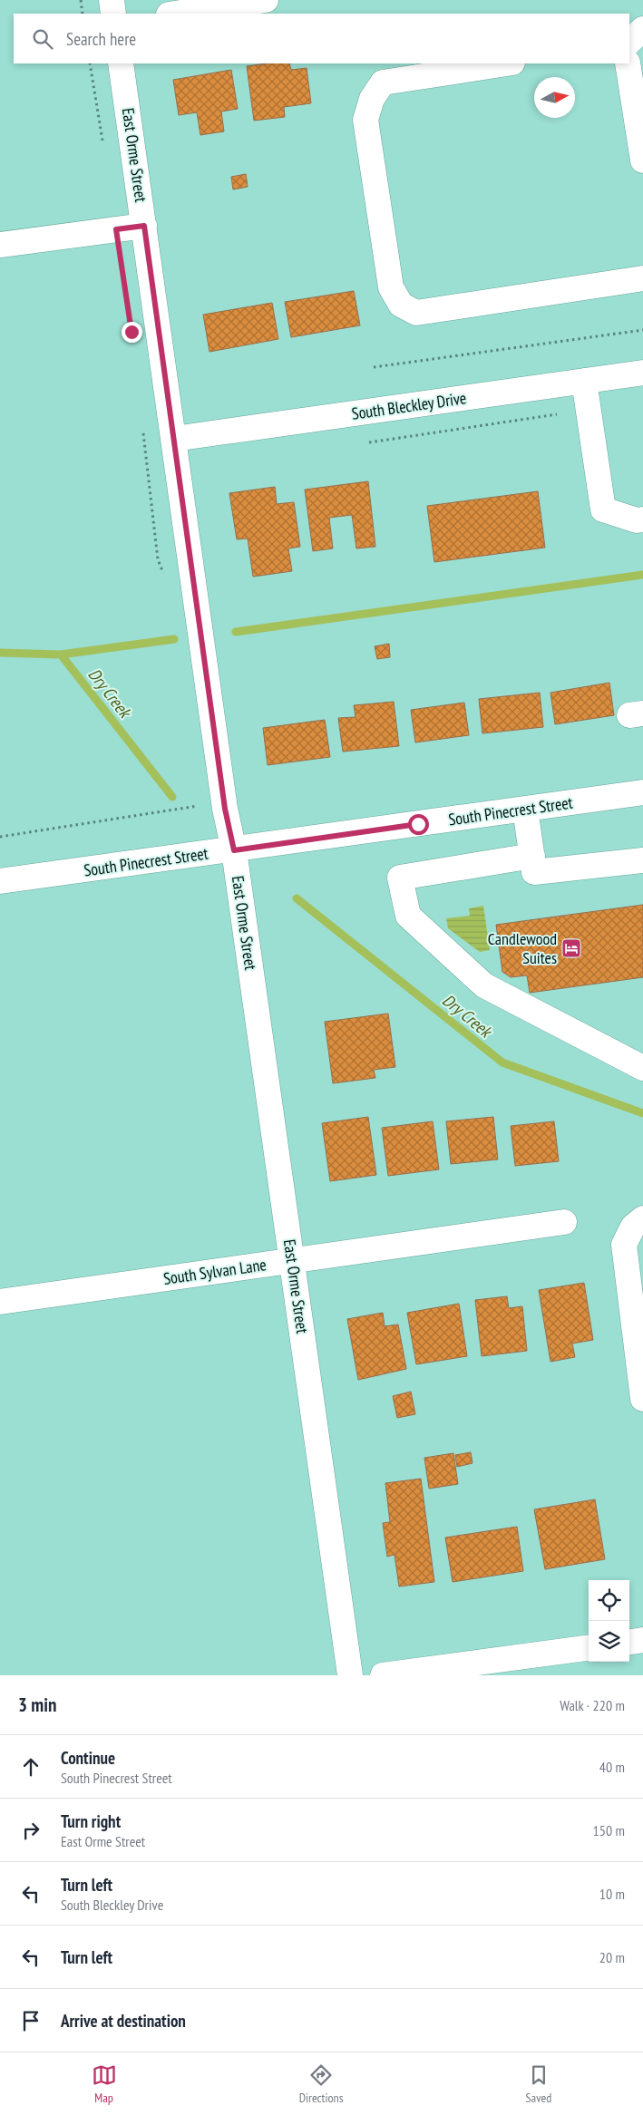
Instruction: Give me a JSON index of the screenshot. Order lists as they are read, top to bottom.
{
  "streets": {
    "street": [
      "East Orme Street",
      "South Bleckley Drive",
      "South Pinecrest Street",
      "South Sylvan Lane"
    ]
  },
  "crossings": [
    ["East Orme Street", "South Bleckley Drive"],
    ["East Orme Street", "South Pinecrest Street"],
    ["East Orme Street", "South Sylvan Lane"]
  ],
  "water": ["Dry Creek"],
  "places": {
    "hotel": ["Candlewood Suites"]
  },
  "north": "right",
  "page": {
    "search": "Search here",
    "heading": ["3 min", "Walk · 220 m"],
    "list": [
      ["Continue", "South Pinecrest Street", "40 m"],
      ["Turn right", "East Orme Street", "150 m"],
      ["Turn left", "South Bleckley Drive", "10 m"],
      ["Turn left", "20 m"],
      "Arrive at destination"
    ],
    "nav": ["Map", "Directions", "Saved"]
  }
}
